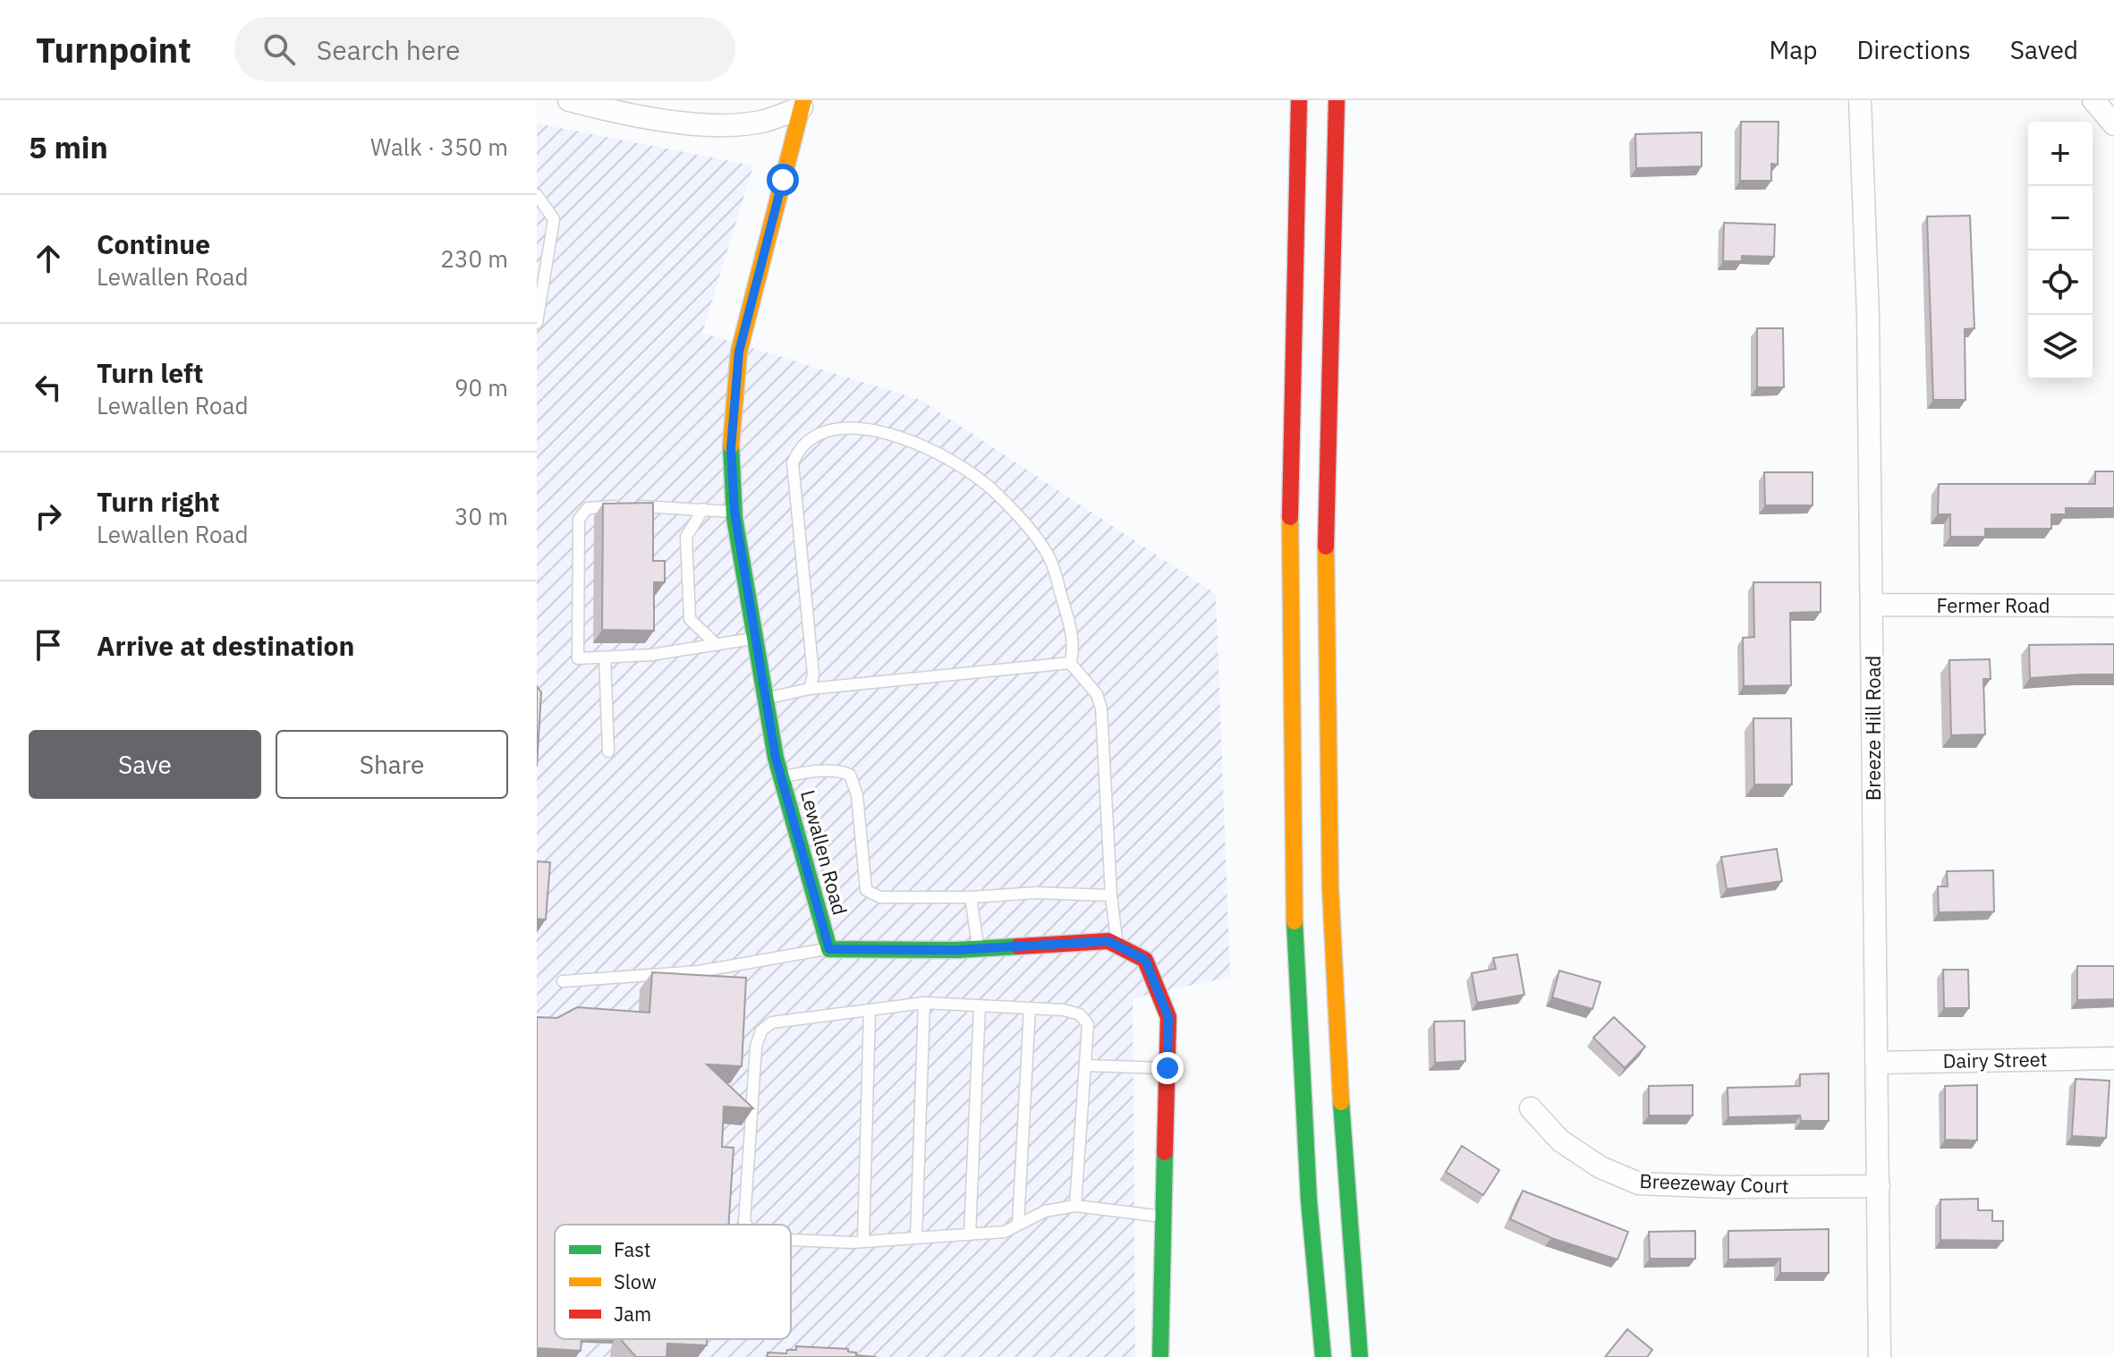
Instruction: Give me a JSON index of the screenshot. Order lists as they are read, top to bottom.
{
  "streets": {
    "main road": ["Lewallen Road"],
    "street": [
      "Fermer Road",
      "Breeze Hill Road",
      "Dairy Street",
      "Breezeway Court"
    ]
  },
  "crossings": [
    ["Fermer Road", "Breeze Hill Road"],
    ["Breeze Hill Road", "Dairy Street"],
    ["Breeze Hill Road", "Breezeway Court"]
  ],
  "legend": ["Fast", "Slow", "Jam"],
  "page": {
    "header": "Turnpoint",
    "search": "Search here",
    "nav": ["Map", "Directions", "Saved"],
    "heading": ["5 min", "Walk · 350 m"],
    "map_buttons": ["+", "−"],
    "list": [
      ["Continue", "Lewallen Road", "230 m"],
      ["Turn left", "Lewallen Road", "90 m"],
      ["Turn right", "Lewallen Road", "30 m"],
      "Arrive at destination"
    ],
    "buttons": ["Save", "Share"]
  }
}
